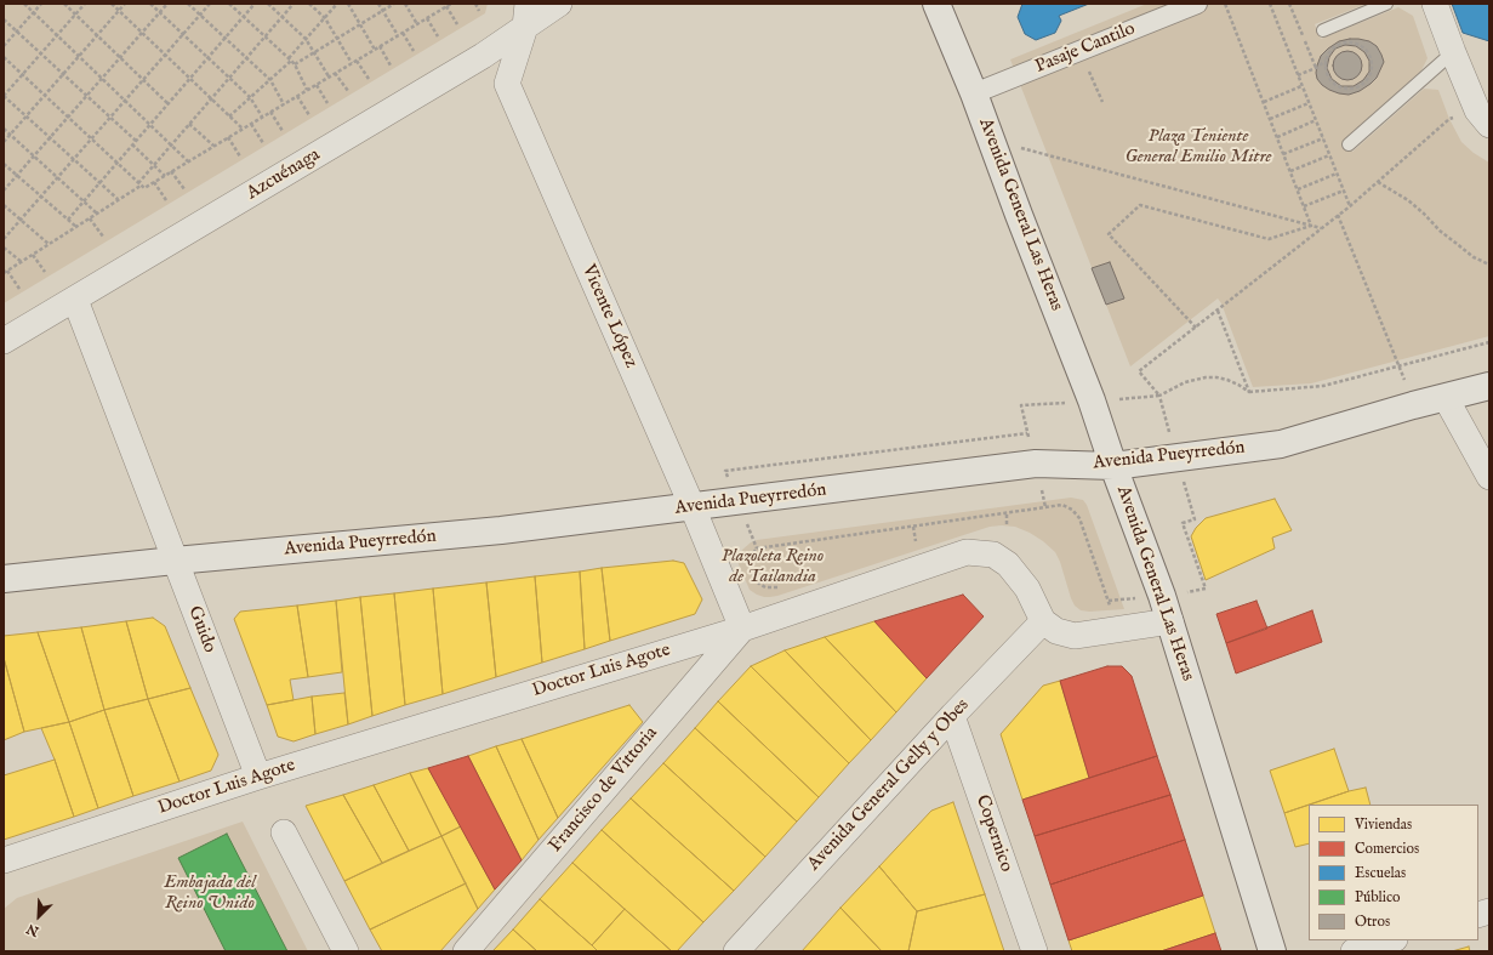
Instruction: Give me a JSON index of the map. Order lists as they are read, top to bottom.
{
  "streets": {
    "main road": ["Avenida General Las Heras", "Avenida Pueyrredón"],
    "street": [
      "Pasaje Cantilo",
      "Azcuénaga",
      "Vicente López",
      "Guido",
      "Doctor Luis Agote",
      "Avenida General Gelly y Obes",
      "Francisco de Vittoria",
      "Copernico"
    ]
  },
  "crossings": [
    ["Pasaje Cantilo", "Avenida General Las Heras"],
    ["Azcuénaga", "Vicente López"],
    ["Azcuénaga", "Guido"],
    ["Avenida General Las Heras", "Avenida Pueyrredón"],
    ["Vicente López", "Avenida Pueyrredón"],
    ["Vicente López", "Doctor Luis Agote"],
    ["Vicente López", "Francisco de Vittoria"],
    ["Avenida Pueyrredón", "Guido"],
    ["Guido", "Doctor Luis Agote"],
    ["Doctor Luis Agote", "Avenida General Gelly y Obes"],
    ["Doctor Luis Agote", "Francisco de Vittoria"],
    ["Avenida General Gelly y Obes", "Copernico"]
  ],
  "parks": ["Plaza Teniente General Emilio Mitre", "Plazoleta Reino de Tailandia", "Embajada del Reino Unido"],
  "legend": [
    "Viviendas",
    "Comercios",
    "Escuelas",
    "Público",
    "Otros"
  ],
  "north": "bottom left"
}
